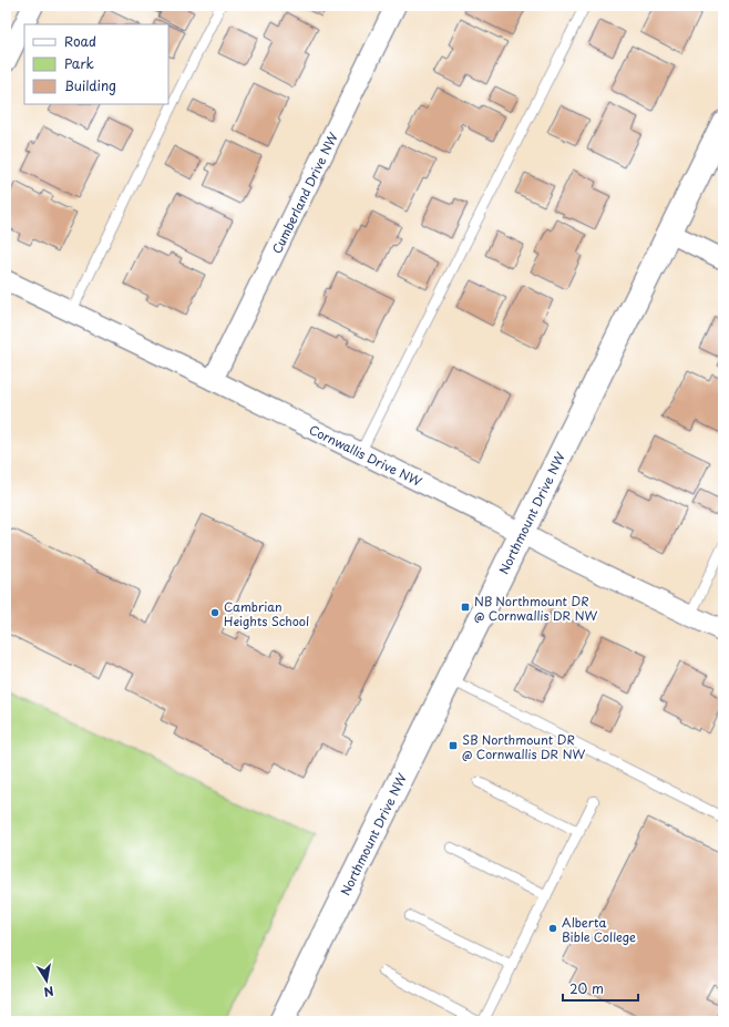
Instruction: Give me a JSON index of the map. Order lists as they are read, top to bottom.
{
  "streets": {
    "street": ["Cumberland Drive NW", "Cornwallis Drive NW", "Northmount Drive NW"]
  },
  "crossings": [
    ["Cumberland Drive NW", "Cornwallis Drive NW"],
    ["Cornwallis Drive NW", "Northmount Drive NW"]
  ],
  "places": {
    "transit": ["NB Northmount DR @ Cornwallis DR NW", "SB Northmount DR @ Cornwallis DR NW"],
    "other": ["Cambrian Heights School", "Alberta Bible College"]
  },
  "legend": ["Road", "Park", "Building"],
  "scale_bar": "20 m",
  "north": "bottom"
}
